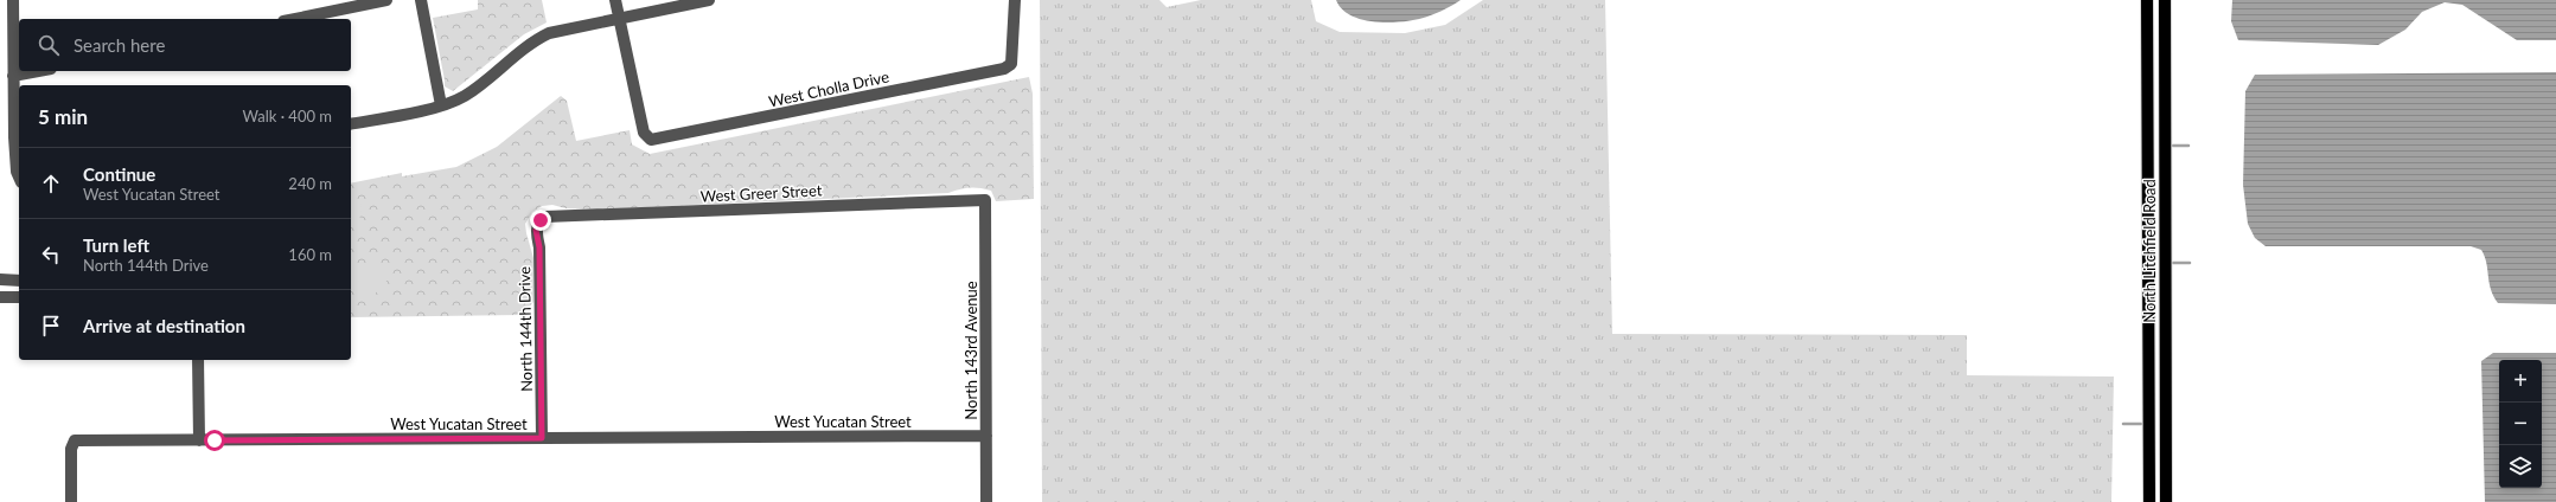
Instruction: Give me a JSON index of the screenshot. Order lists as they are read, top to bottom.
{
  "streets": {
    "main road": ["North Litchfield Road"],
    "street": [
      "West Cholla Drive",
      "West Greer Street",
      "North 144th Drive",
      "North 143rd Avenue",
      "West Yucatan Street"
    ]
  },
  "crossings": [
    ["West Greer Street", "North 144th Drive"],
    ["West Greer Street", "North 143rd Avenue"],
    ["North 144th Drive", "West Yucatan Street"],
    ["North 143rd Avenue", "West Yucatan Street"]
  ],
  "page": {
    "search": "Search here",
    "heading": ["5 min", "Walk · 400 m"],
    "list": [
      ["Continue", "West Yucatan Street", "240 m"],
      ["Turn left", "North 144th Drive", "160 m"],
      "Arrive at destination"
    ],
    "map_buttons": ["+", "−"]
  }
}
